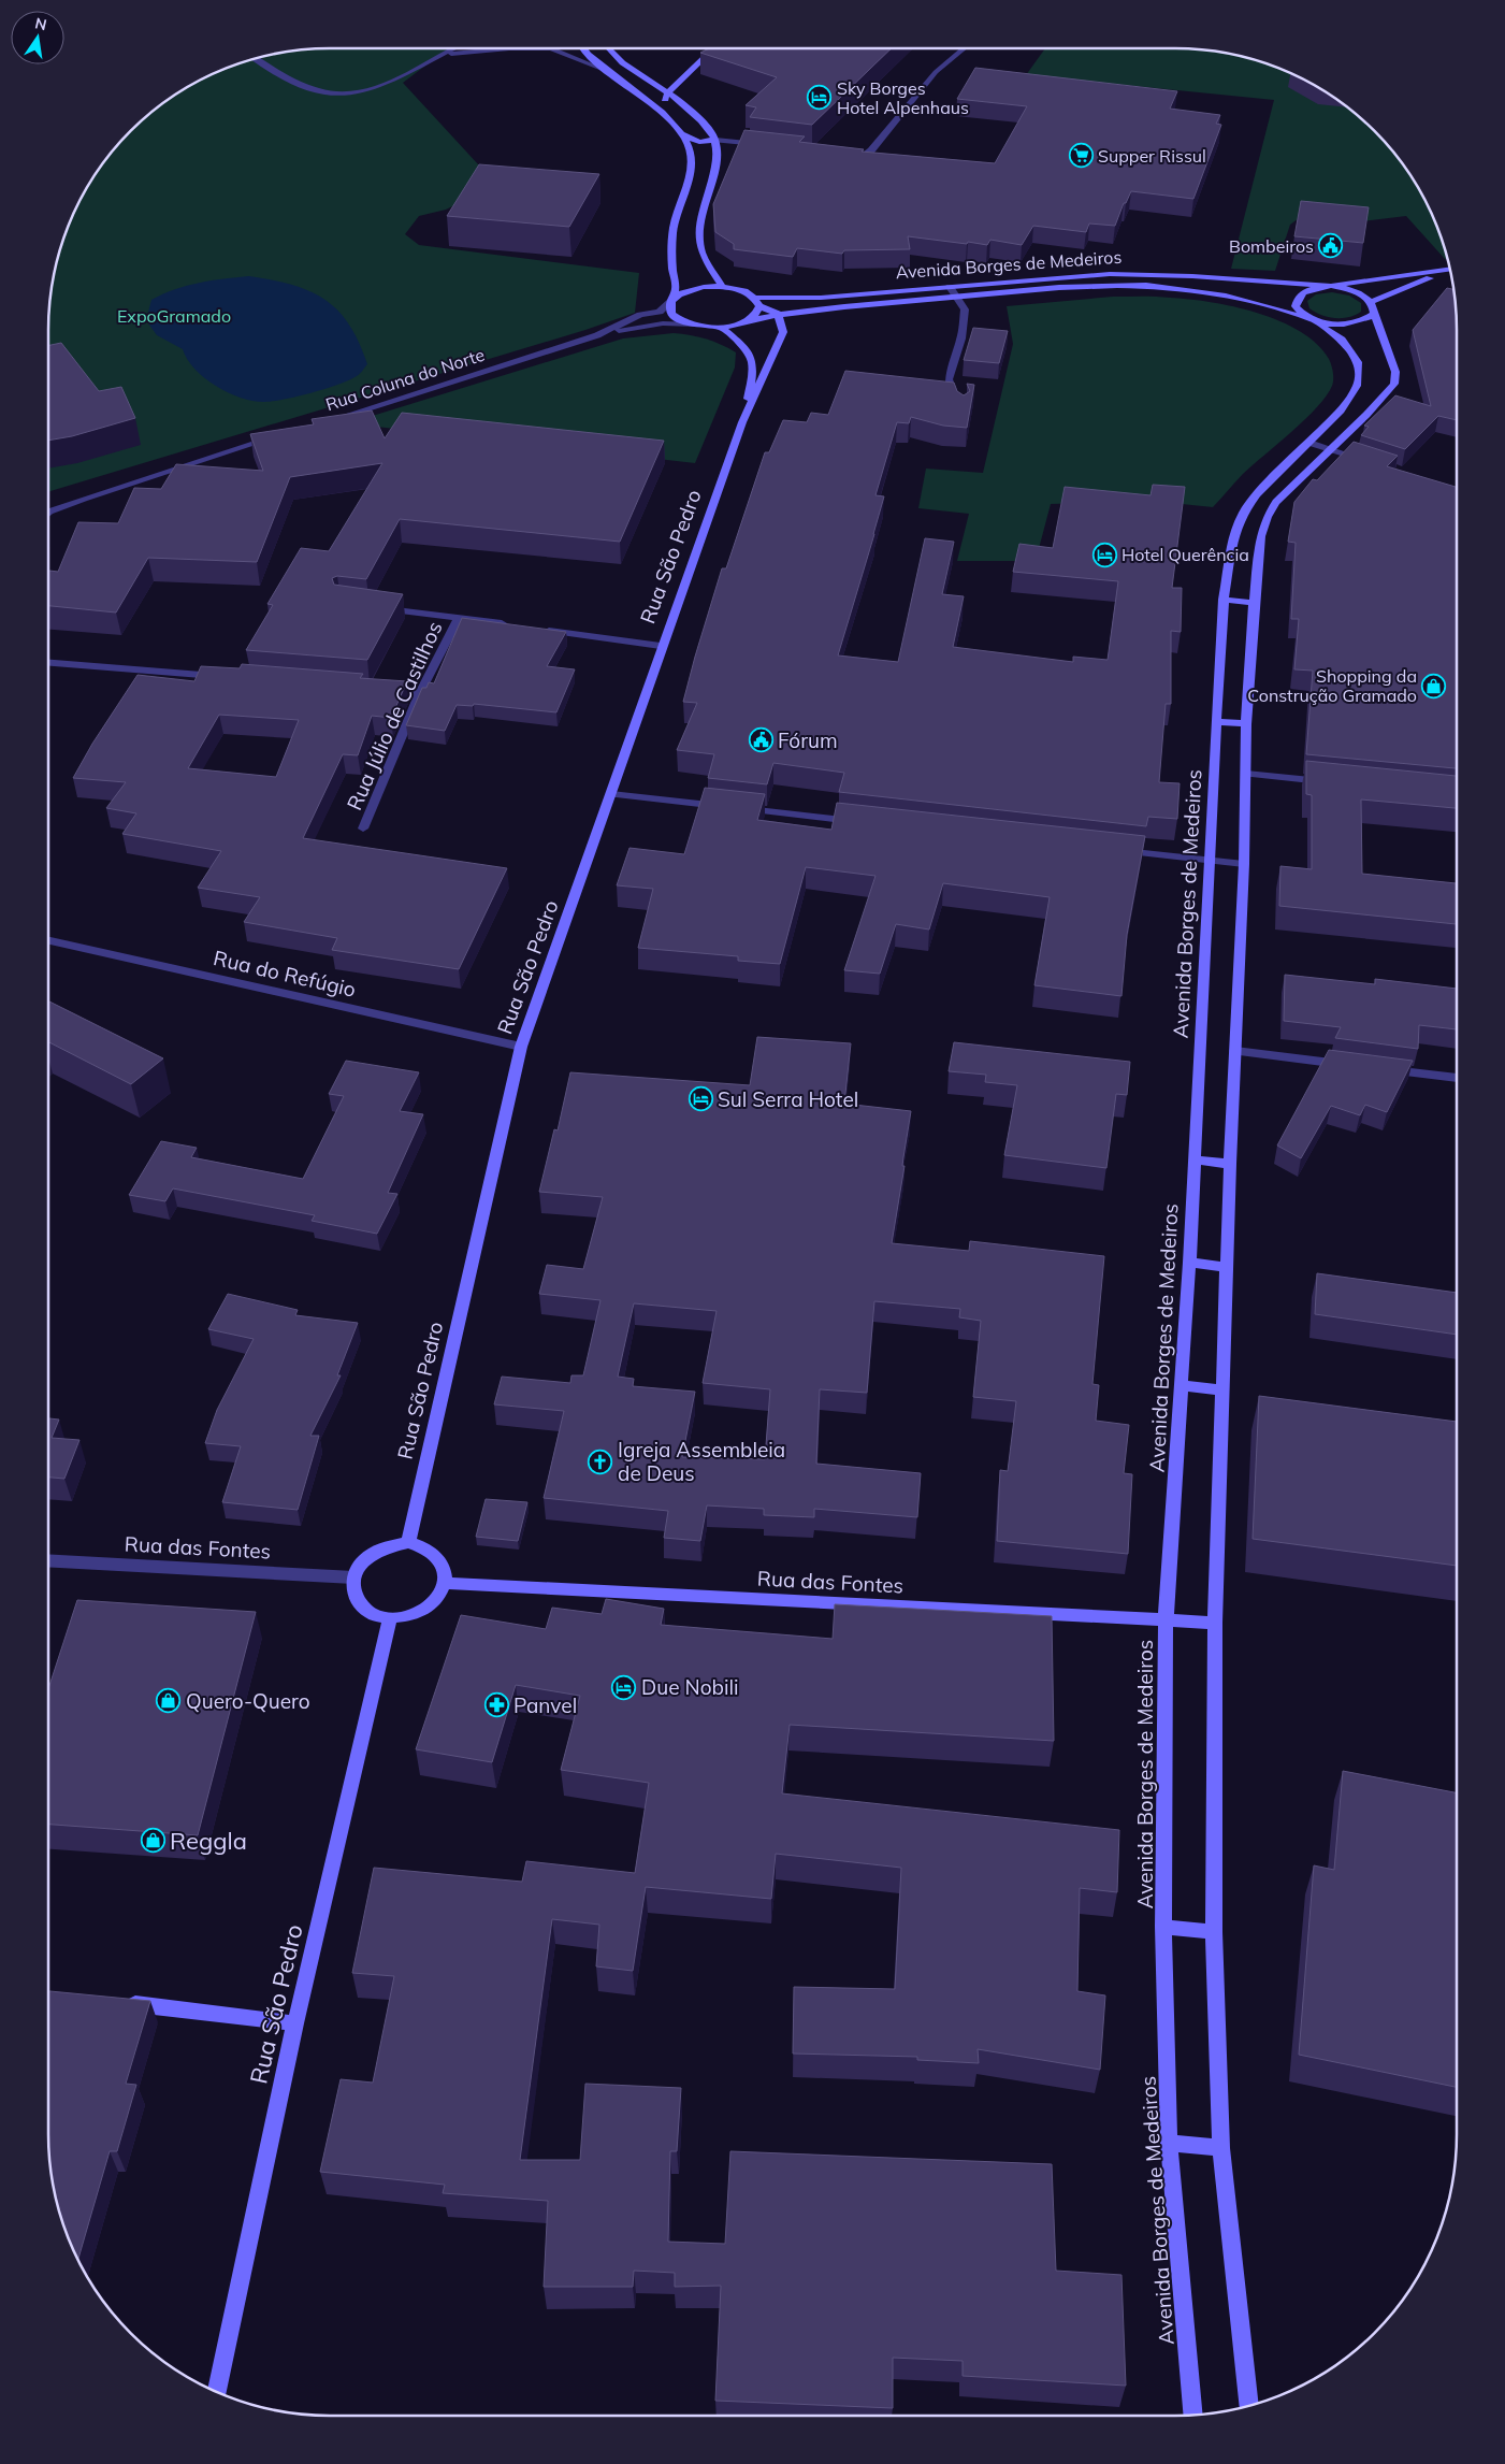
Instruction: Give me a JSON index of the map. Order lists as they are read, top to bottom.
{
  "streets": {
    "main road": ["Avenida Borges de Medeiros", "Rua São Pedro", "Rua das Fontes"],
    "street": ["Rua Coluna do Norte", "Rua Júlio de Castilhos", "Rua do Refúgio"]
  },
  "crossings": [
    ["Avenida Borges de Medeiros", "Rua Coluna do Norte"],
    ["Avenida Borges de Medeiros", "Rua São Pedro"],
    ["Avenida Borges de Medeiros", "Rua das Fontes"],
    ["Rua São Pedro", "Rua do Refúgio"],
    ["Rua São Pedro", "Rua das Fontes"]
  ],
  "parks": ["ExpoGramado"],
  "places": {
    "hotel": [
      "Sky Borges Hotel Alpenhaus",
      "Hotel Querência",
      "Sul Serra Hotel",
      "Due Nobili"
    ],
    "supermarket": ["Supper Rissul"],
    "public building": ["Bombeiros", "Fórum"],
    "shop": ["Shopping da Construção Gramado", "Quero-Quero", "Reggla"],
    "church": ["Igreja Assembleia de Deus"],
    "pharmacy": ["Panvel"]
  },
  "north": "top"
}
